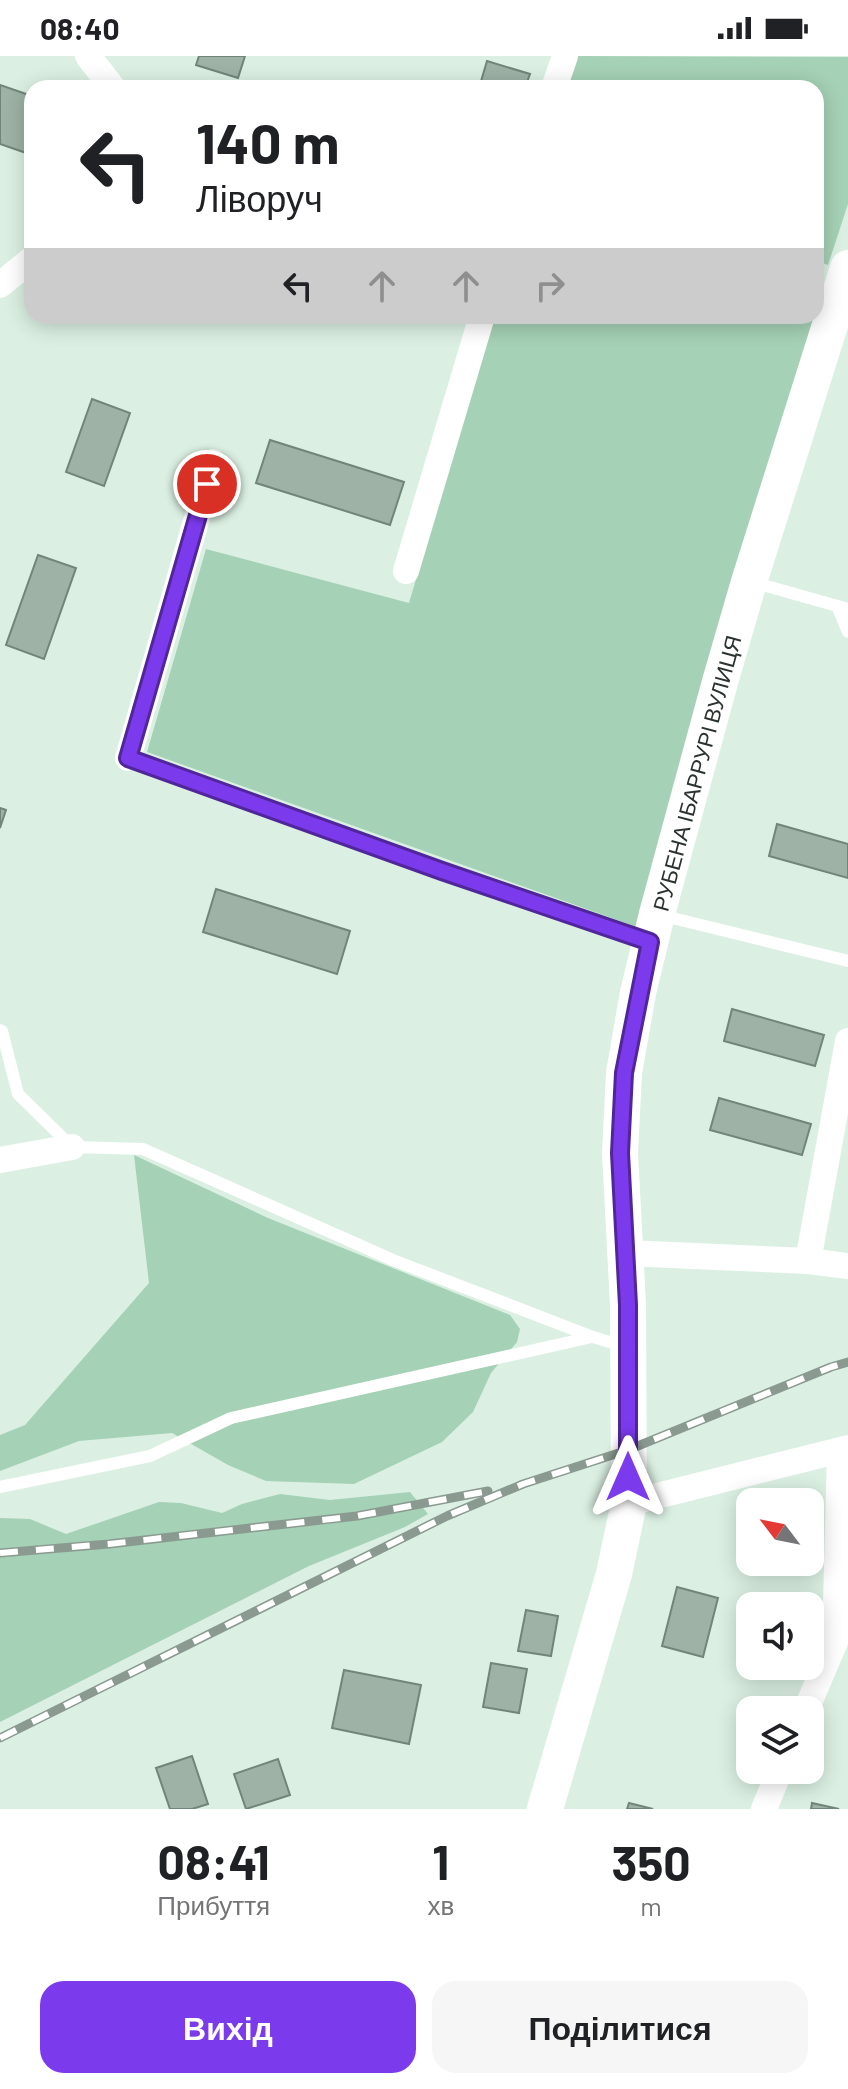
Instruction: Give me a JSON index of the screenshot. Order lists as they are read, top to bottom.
{
  "streets": {
    "main road": ["РУБЕНА ІБАРРУРІ ВУЛИЦЯ"]
  },
  "north": "top left",
  "page": {
    "status": "08:40",
    "turn": ["140 m", "Ліворуч"],
    "eta": [
      "08:41",
      "Прибуття",
      "1",
      "хв",
      "350",
      "m"
    ],
    "buttons": ["Вихід", "Поділитися"]
  }
}
